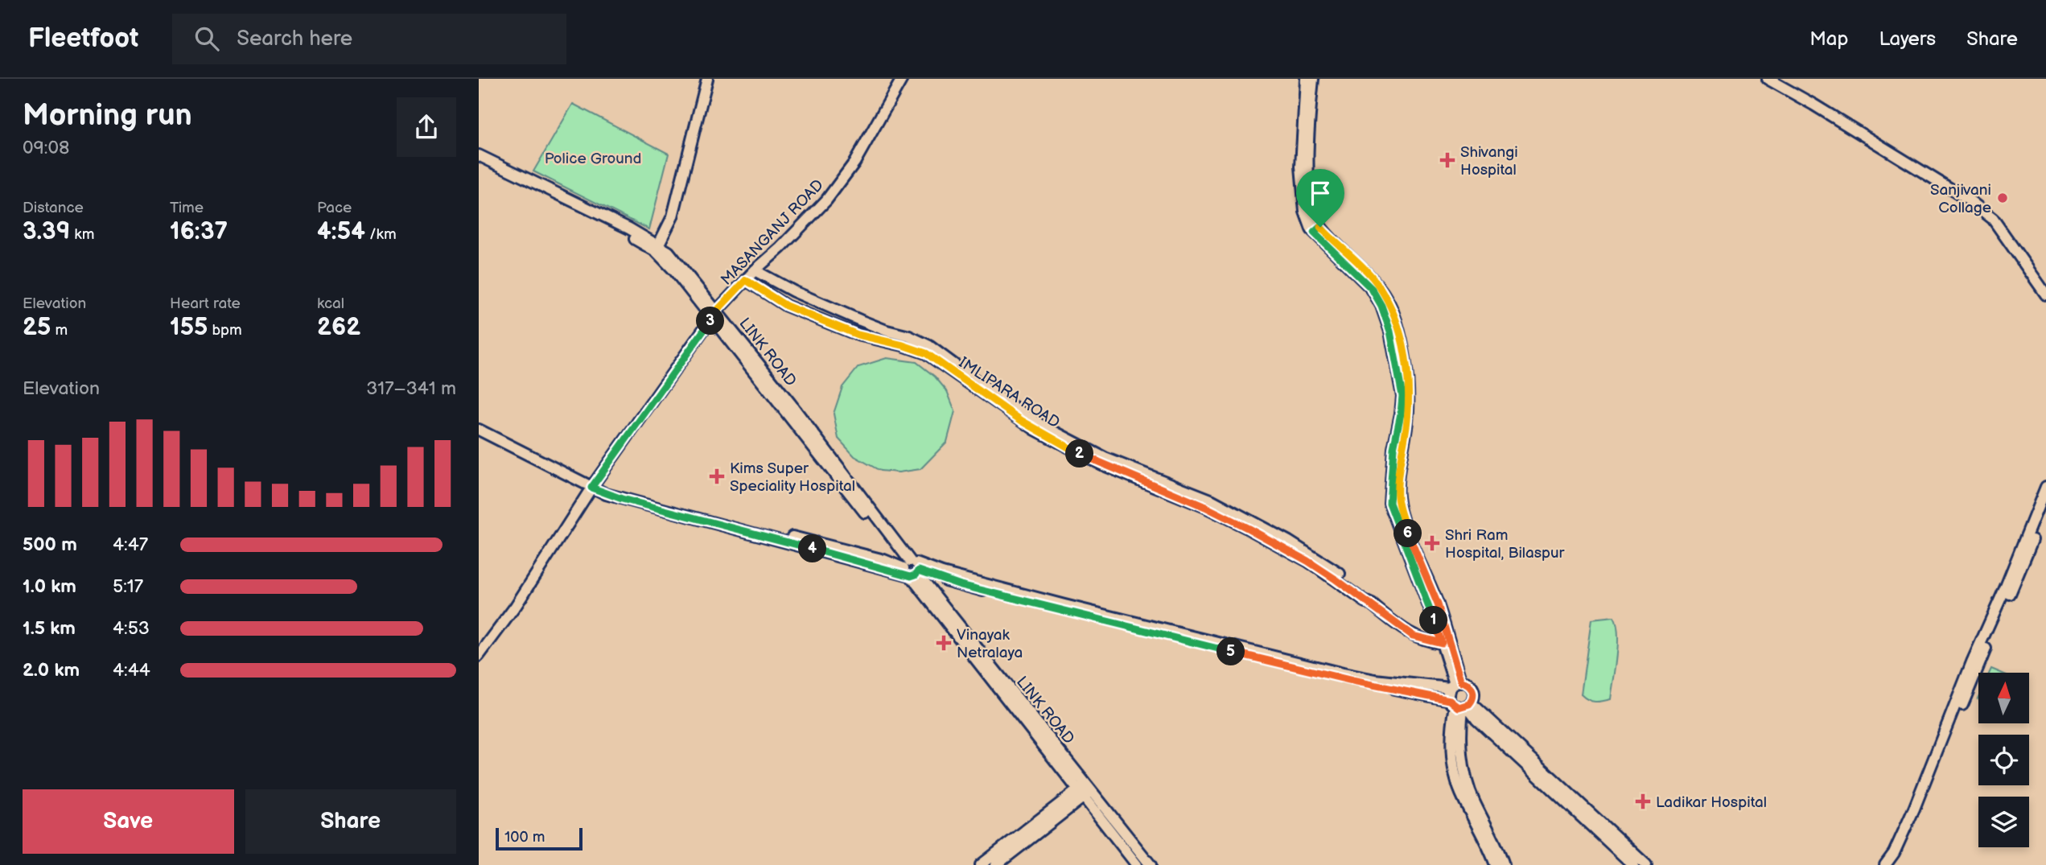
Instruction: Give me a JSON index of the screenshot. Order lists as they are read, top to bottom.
{
  "streets": {
    "street": ["MASANGANJ ROAD", "LINK ROAD", "IMLIPARA ROAD"]
  },
  "crossings": [
    ["MASANGANJ ROAD", "LINK ROAD"],
    ["MASANGANJ ROAD", "IMLIPARA ROAD"]
  ],
  "parks": ["Police Ground"],
  "places": {
    "health": [
      "Shivangi Hospital",
      "Kims Super Speciality Hospital",
      "Shri Ram Hospital, Bilaspur",
      "Vinayak Netralaya",
      "Ladikar Hospital"
    ],
    "other": ["Sanjivani Collage"]
  },
  "scale_bar": "100 m",
  "north": "top",
  "page": {
    "header": "Fleetfoot",
    "search": "Search here",
    "nav": ["Map", "Layers", "Share"],
    "heading": ["Morning run", "09:08"],
    "stats": [
      ["Distance", "3.39 km"],
      ["Time", "16:37"],
      ["Pace", "4:54 /km"],
      ["Elevation", "25 m"],
      ["Heart rate", "155 bpm"],
      ["kcal", "262"]
    ],
    "pins": [
      "3",
      "2",
      "6",
      "4",
      "1",
      "5"
    ],
    "chart": ["Elevation", "317–341 m"],
    "list": [
      {
        "name": "500 m",
        "note": "4:47"
      },
      {
        "name": "1.0 km",
        "note": "5:17"
      },
      {
        "name": "1.5 km",
        "note": "4:53"
      },
      {
        "name": "2.0 km",
        "note": "4:44"
      }
    ],
    "buttons": ["Save", "Share"],
    "scale": "100 m"
  }
}
